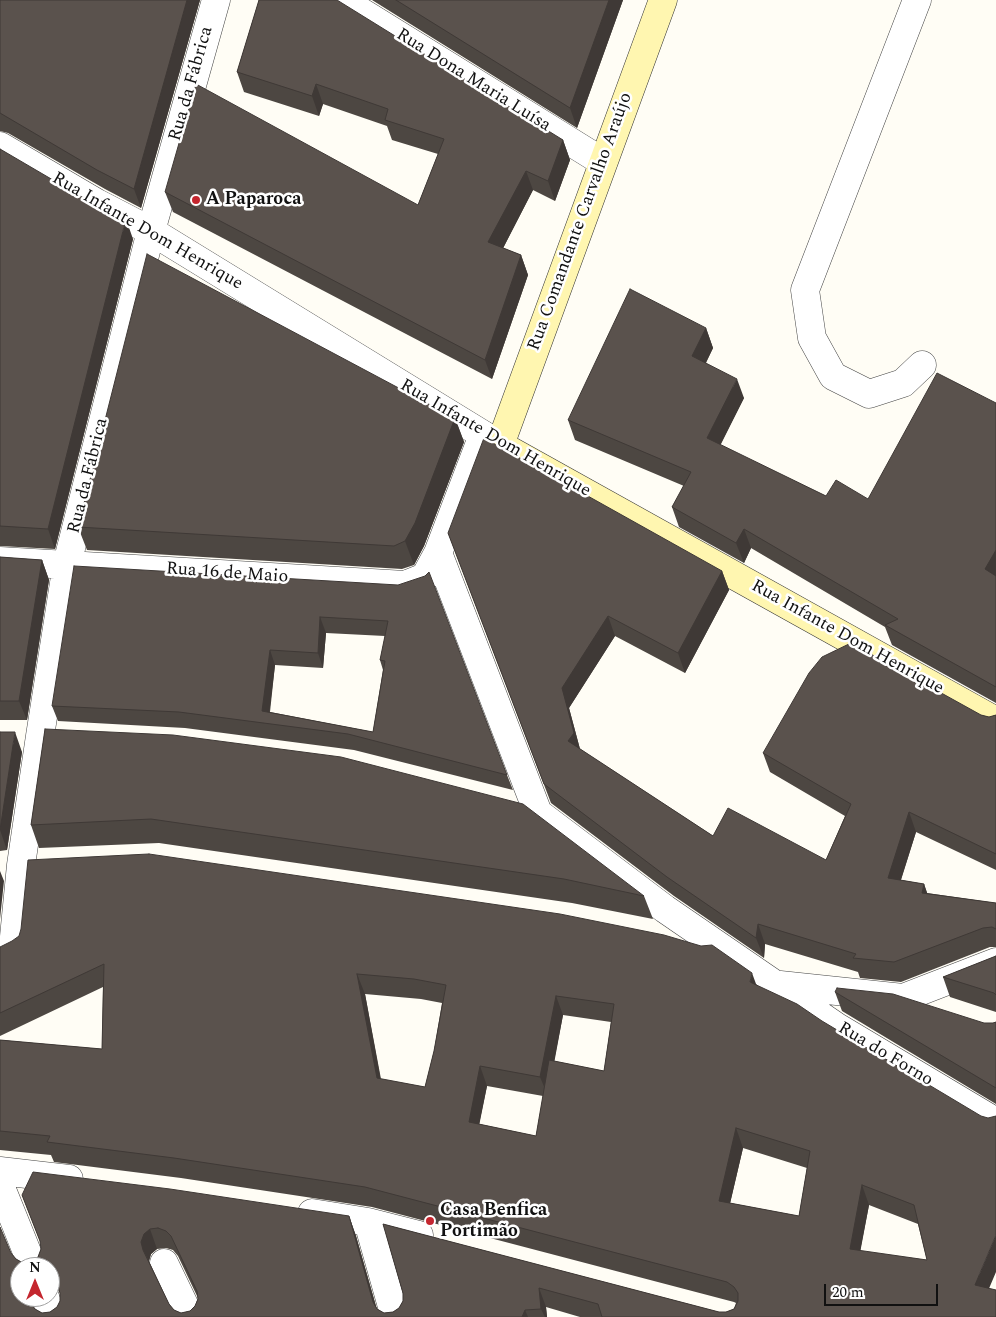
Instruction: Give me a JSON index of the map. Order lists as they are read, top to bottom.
{
  "streets": {
    "main road": ["Rua Comandante Carvalho Araújo", "Rua Infante Dom Henrique"],
    "street": [
      "Rua Dona Maria Luísa",
      "Rua da Fábrica",
      "Rua 16 de Maio",
      "Rua do Forno"
    ]
  },
  "crossings": [
    ["Rua Dona Maria Luísa", "Rua Comandante Carvalho Araújo"],
    ["Rua da Fábrica", "Rua Infante Dom Henrique"],
    ["Rua da Fábrica", "Rua 16 de Maio"],
    ["Rua Comandante Carvalho Araújo", "Rua Infante Dom Henrique"],
    ["Rua Comandante Carvalho Araújo", "Rua 16 de Maio"],
    ["Rua Infante Dom Henrique", "Rua 16 de Maio"]
  ],
  "places": ["A Paparoca", "Casa Benfica Portimão"],
  "scale_bar": "20 m",
  "north": "top"
}
